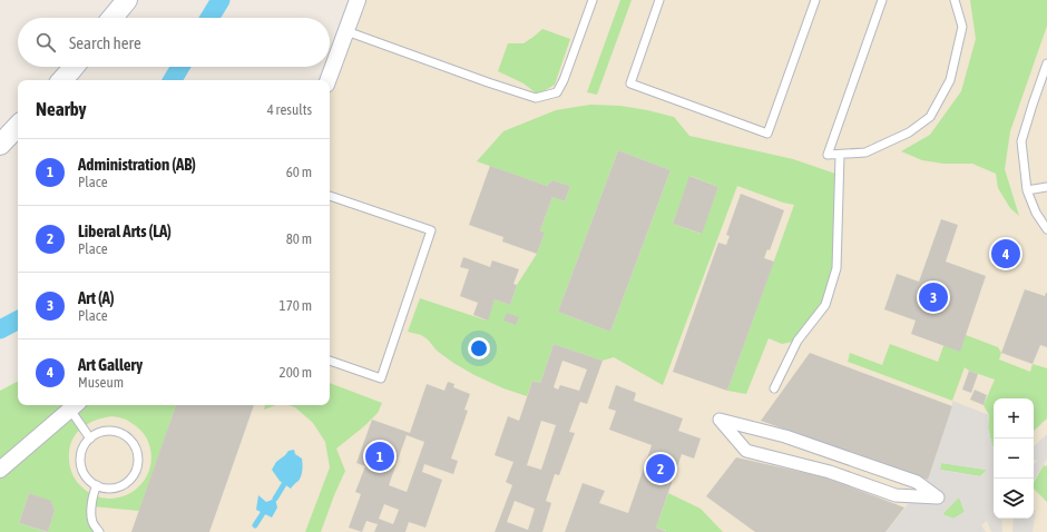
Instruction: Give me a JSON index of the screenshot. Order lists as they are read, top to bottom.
{
  "page": {
    "search": "Search here",
    "heading": ["Nearby", "4 results"],
    "list": [
      {
        "mark": "1",
        "name": "Administration (AB)",
        "note": "Place",
        "value": "60 m"
      },
      {
        "mark": "2",
        "name": "Liberal Arts (LA)",
        "note": "Place",
        "value": "80 m"
      },
      {
        "mark": "3",
        "name": "Art (A)",
        "note": "Place",
        "value": "170 m"
      },
      {
        "mark": "4",
        "name": "Art Gallery",
        "note": "Museum",
        "value": "200 m"
      }
    ],
    "pins": [
      "4",
      "3",
      "1",
      "2"
    ],
    "map_buttons": ["+", "−"]
  }
}
